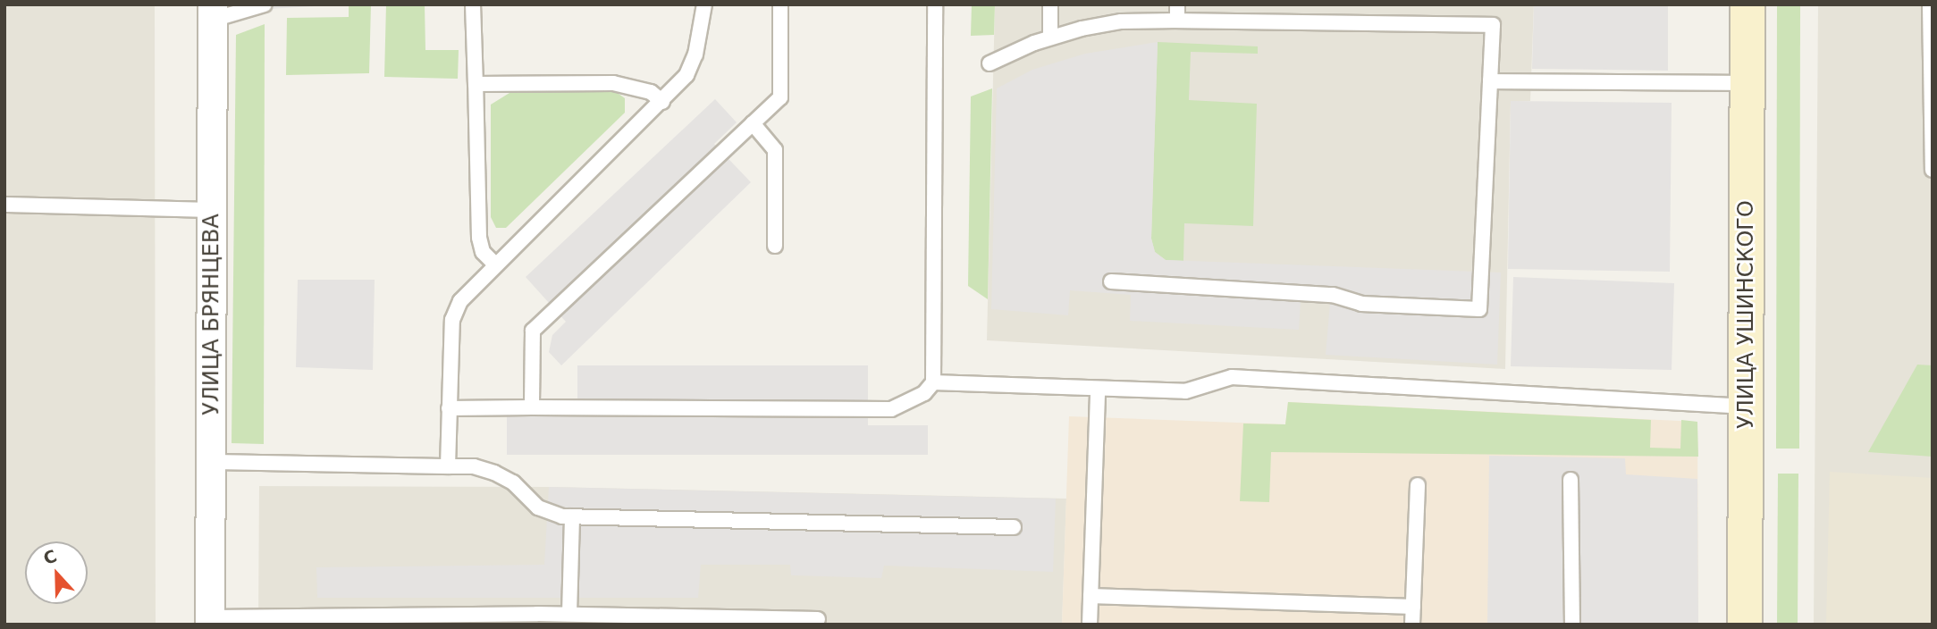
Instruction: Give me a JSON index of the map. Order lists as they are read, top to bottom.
{
  "streets": {
    "street": ["УЛИЦА БРЯНЦЕВА", "УЛИЦА УШИНСКОГО"]
  },
  "north": "top"
}
